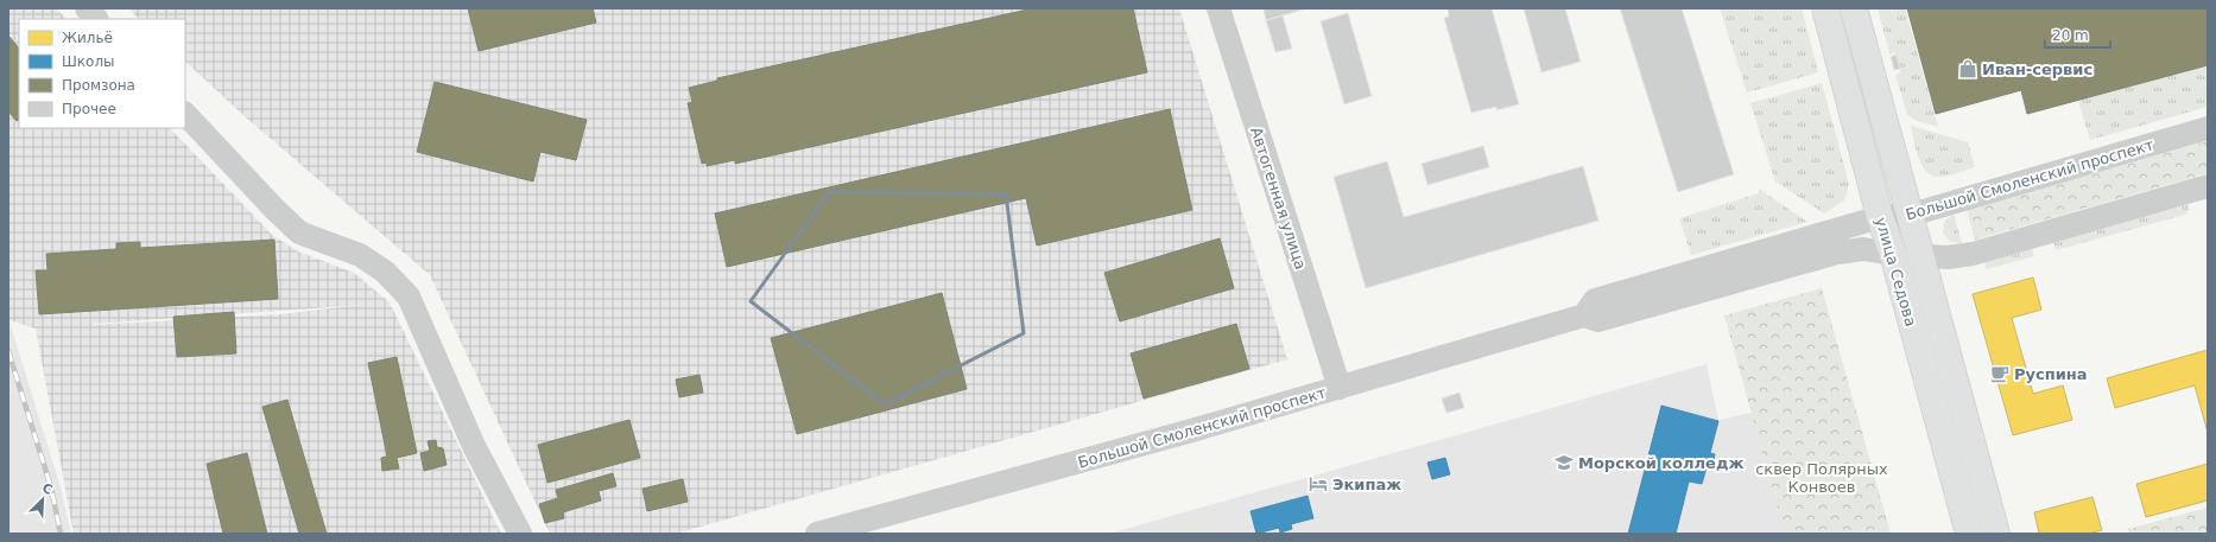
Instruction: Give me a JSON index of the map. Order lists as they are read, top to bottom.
{
  "streets": {
    "main road": ["улица Седова"],
    "street": ["Большой Смоленский проспект", "Автогенная улица"]
  },
  "crossings": [
    ["Большой Смоленский проспект", "Автогенная улица"],
    ["Большой Смоленский проспект", "улица Седова"]
  ],
  "parks": ["сквер Полярных Конвоев"],
  "places": {
    "shop": ["Иван-сервис"],
    "cafe": ["Руспина"],
    "school or university": ["Морской колледж"],
    "hotel": ["Экипаж"]
  },
  "legend": [
    "Жильё",
    "Школы",
    "Промзона",
    "Прочее"
  ],
  "scale_bar": "20 m",
  "north": "top right"
}
